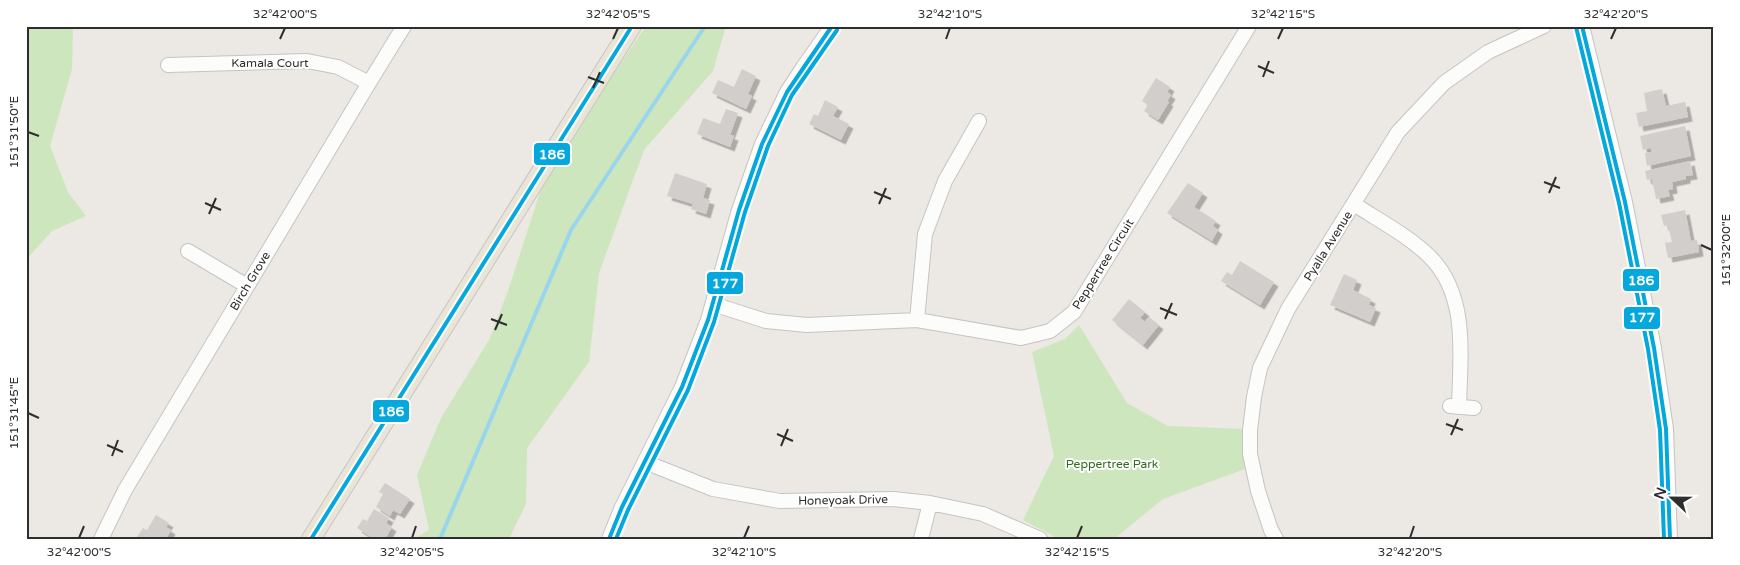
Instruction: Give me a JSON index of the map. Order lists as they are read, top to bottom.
{
  "streets": {
    "street": [
      "Kamala Court",
      "Pyalla Avenue",
      "Peppertree Circuit",
      "Birch Grove",
      "Honeyoak Drive"
    ]
  },
  "crossings": [
    ["Kamala Court", "Birch Grove"]
  ],
  "parks": ["Peppertree Park"],
  "lines": ["transit line 186", "transit line 177"],
  "north": "left",
  "coordinates": [
    "32°42'00\"S",
    "32°42'05\"S",
    "32°42'10\"S",
    "32°42'15\"S",
    "32°42'20\"S",
    "151°31'50\"E",
    "151°32'00\"E",
    "151°31'45\"E"
  ]
}
